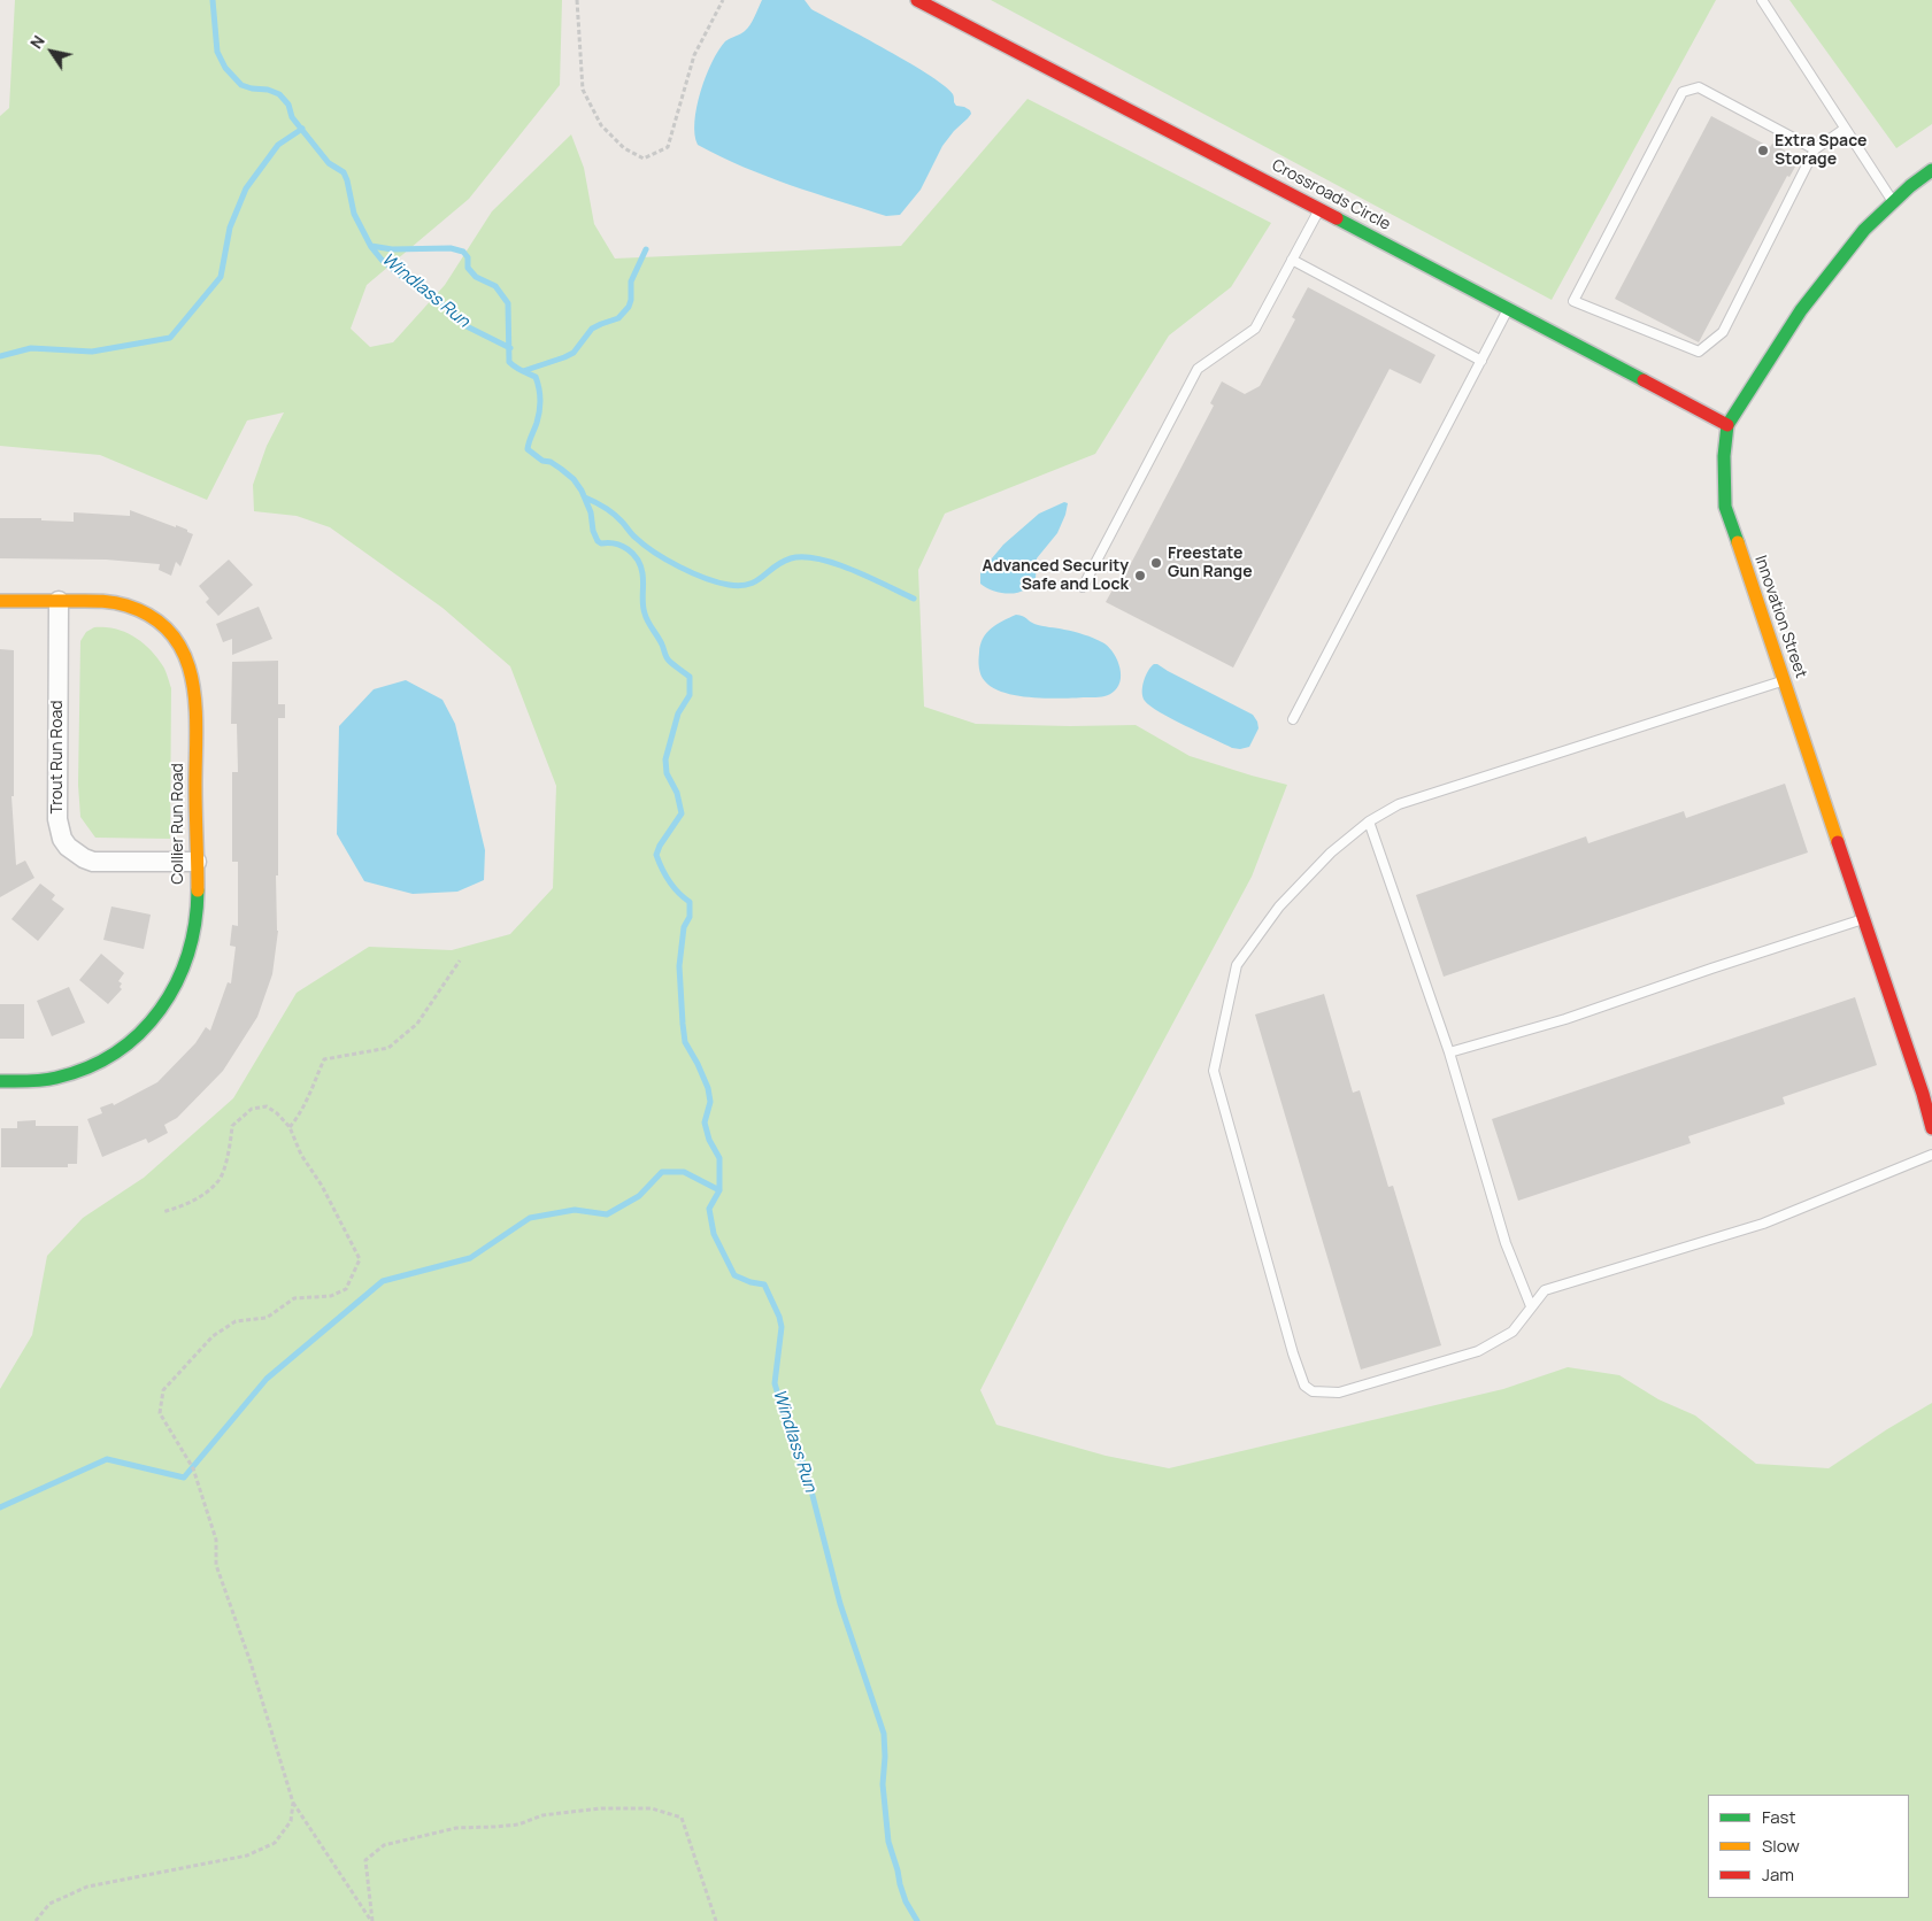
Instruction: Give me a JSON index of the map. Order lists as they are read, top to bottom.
{
  "streets": {
    "street": [
      "Crossroads Circle",
      "Innovation Street",
      "Trout Run Road",
      "Collier Run Road"
    ]
  },
  "crossings": [
    ["Crossroads Circle", "Innovation Street"],
    ["Trout Run Road", "Collier Run Road"]
  ],
  "water": ["Windlass Run"],
  "places": ["Extra Space Storage", "Freestate Gun Range", "Advanced Security Safe and Lock"],
  "legend": ["Fast", "Slow", "Jam"],
  "north": "top left"
}
